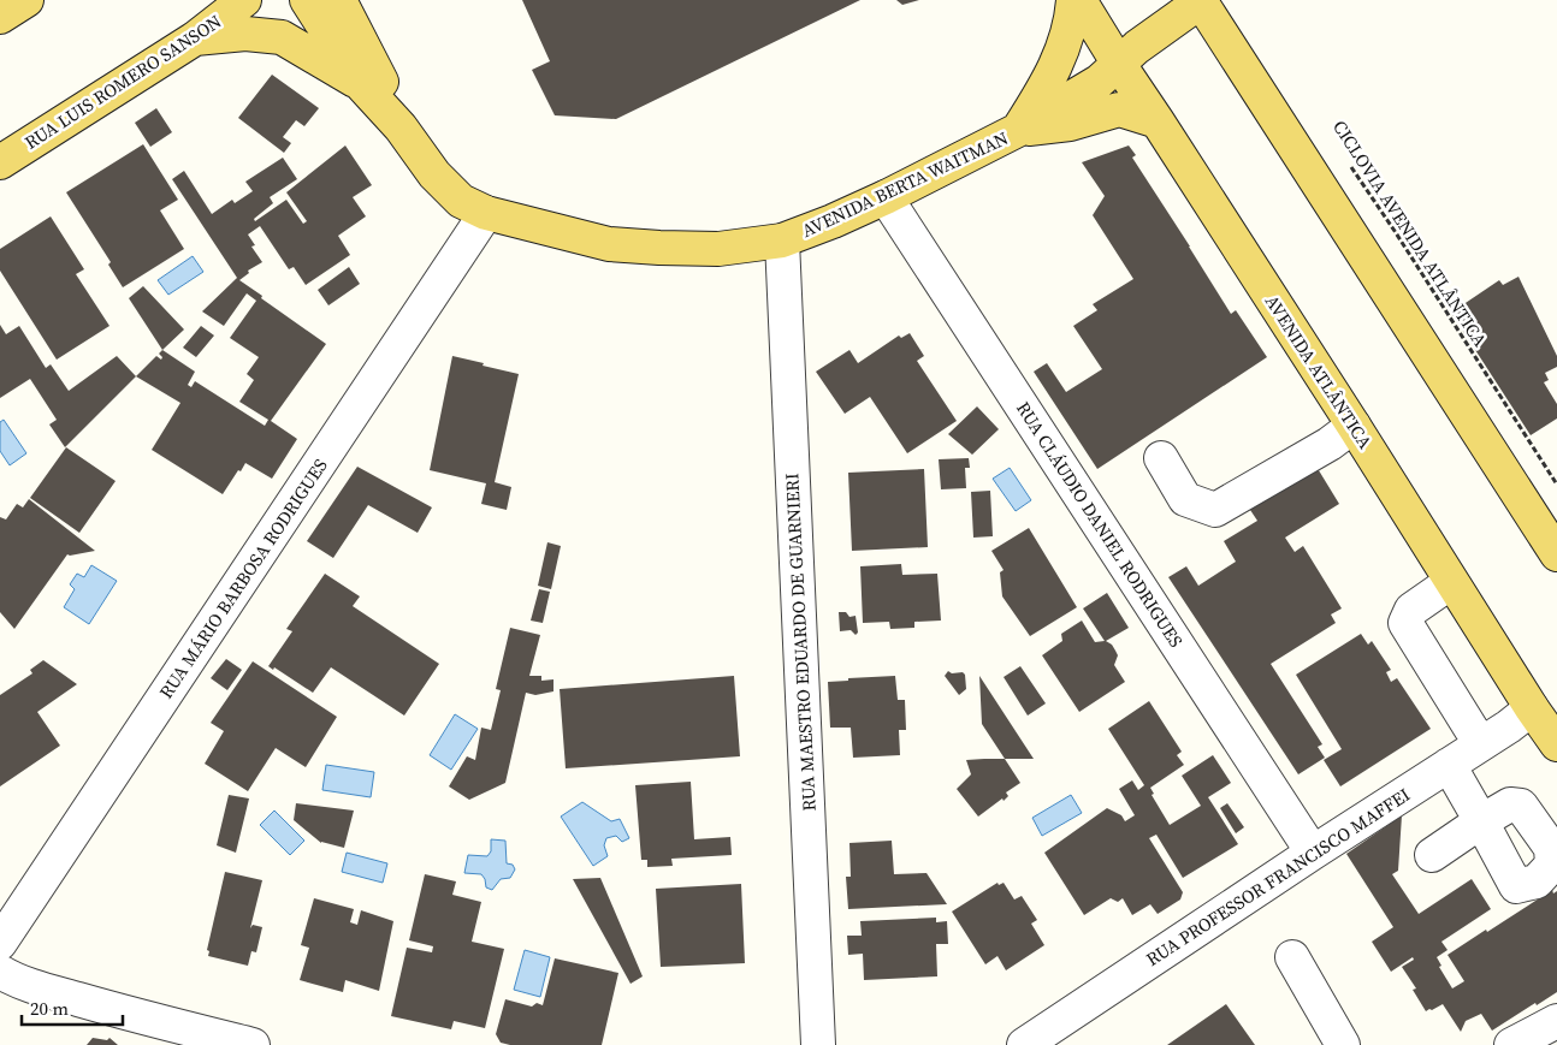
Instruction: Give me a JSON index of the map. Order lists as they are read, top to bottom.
{
  "streets": {
    "main road": ["RUA LUIS ROMERO SANSON", "AVENIDA BERTA WAITMAN", "AVENIDA ATLÂNTICA"],
    "street": [
      "RUA CLÁUDIO DANIEL RODRIGUES",
      "RUA MÁRIO BARBOSA RODRIGUES",
      "RUA MAESTRO EDUARDO DE GUARNIERI",
      "RUA PROFESSOR FRANCISCO MAFFEI"
    ],
    "path": ["CICLOVIA AVENIDA ATLÂNTICA"]
  },
  "crossings": [
    ["AVENIDA BERTA WAITMAN", "AVENIDA ATLÂNTICA"],
    ["AVENIDA BERTA WAITMAN", "RUA CLÁUDIO DANIEL RODRIGUES"],
    ["AVENIDA BERTA WAITMAN", "RUA MÁRIO BARBOSA RODRIGUES"],
    ["AVENIDA BERTA WAITMAN", "RUA MAESTRO EDUARDO DE GUARNIERI"],
    ["AVENIDA ATLÂNTICA", "RUA PROFESSOR FRANCISCO MAFFEI"],
    ["RUA CLÁUDIO DANIEL RODRIGUES", "RUA PROFESSOR FRANCISCO MAFFEI"]
  ],
  "scale_bar": "20 m"
}
